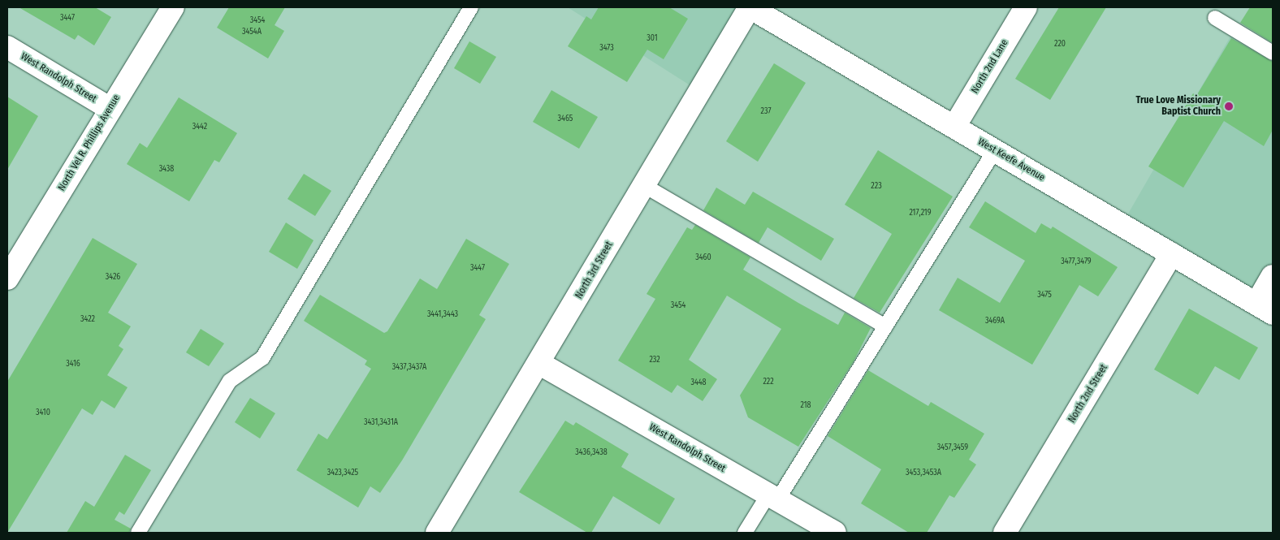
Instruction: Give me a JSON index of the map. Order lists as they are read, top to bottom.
{
  "streets": {
    "street": [
      "North 2nd Lane",
      "West Randolph Street",
      "North Vel R. Phillips Avenue",
      "West Keefe Avenue",
      "North 3rd Street",
      "North 2nd Street"
    ]
  },
  "crossings": [
    ["North 2nd Lane", "West Keefe Avenue"],
    ["West Randolph Street", "North Vel R. Phillips Avenue"],
    ["West Randolph Street", "North 3rd Street"],
    ["West Keefe Avenue", "North 3rd Street"],
    ["West Keefe Avenue", "North 2nd Street"]
  ],
  "places": ["True Love Missionary Baptist Church"],
  "house_numbers": [
    "3447",
    "3454",
    "3454A",
    "301",
    "220",
    "3473",
    "237",
    "3465",
    "3442",
    "3438",
    "223",
    "217,219",
    "3460",
    "3477,3479",
    "3447",
    "3426",
    "3475",
    "3454",
    "3441,3443",
    "3422",
    "3469A",
    "232",
    "3416",
    "3437,3437A",
    "222",
    "3448",
    "218",
    "3410",
    "3431,3431A",
    "3457,3459",
    "3436,3438",
    "3423,3425",
    "3453,3453A"
  ]
}
